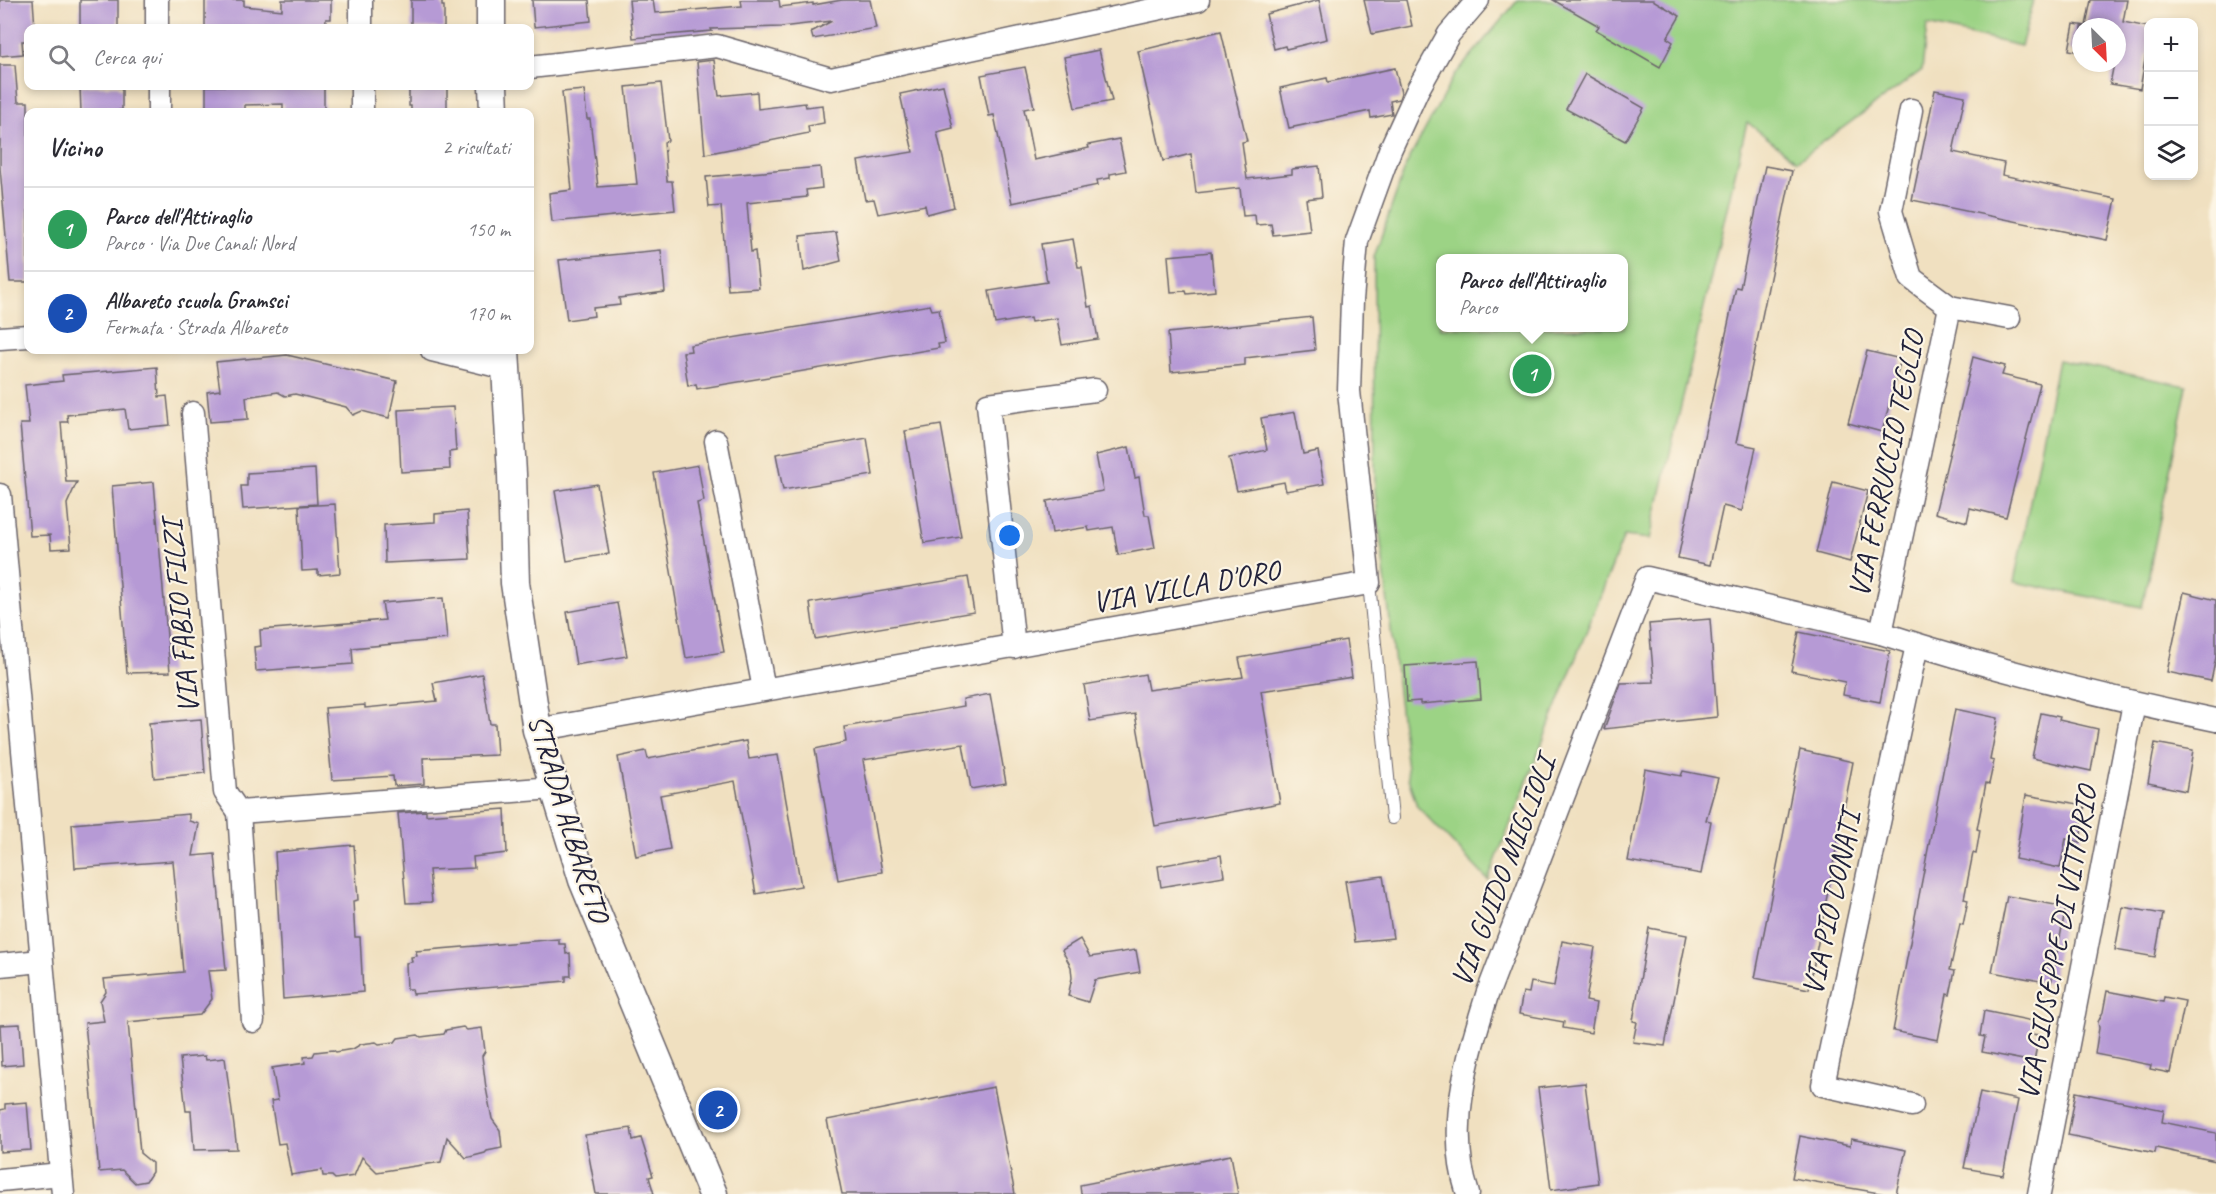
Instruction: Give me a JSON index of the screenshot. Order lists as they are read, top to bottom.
{
  "streets": {
    "street": [
      "VIA FERRUCCIO TEGLIO",
      "VIA VILLA D'ORO",
      "VIA FABIO FILZI",
      "STRADA ALBARETO",
      "VIA GUIDO MIGLIOLI",
      "VIA PIO DONATI",
      "VIA GIUSEPPE DI VITTORIO"
    ]
  },
  "crossings": [
    ["VIA FERRUCCIO TEGLIO", "VIA GUIDO MIGLIOLI"],
    ["VIA VILLA D'ORO", "STRADA ALBARETO"]
  ],
  "north": "bottom right",
  "page": {
    "map_buttons": ["+", "−"],
    "search": "Cerca qui",
    "heading": ["Vicino", "2 risultati"],
    "list": [
      {
        "mark": "1",
        "name": "Parco dell'Attiraglio",
        "note": "Parco · Via Due Canali Nord",
        "value": "150 m"
      },
      {
        "mark": "2",
        "name": "Albareto scuola Gramsci",
        "note": "Fermata · Strada Albareto",
        "value": "170 m"
      }
    ],
    "popup": ["Parco dell'Attiraglio", "Parco"],
    "pins": ["1", "2"]
  }
}
